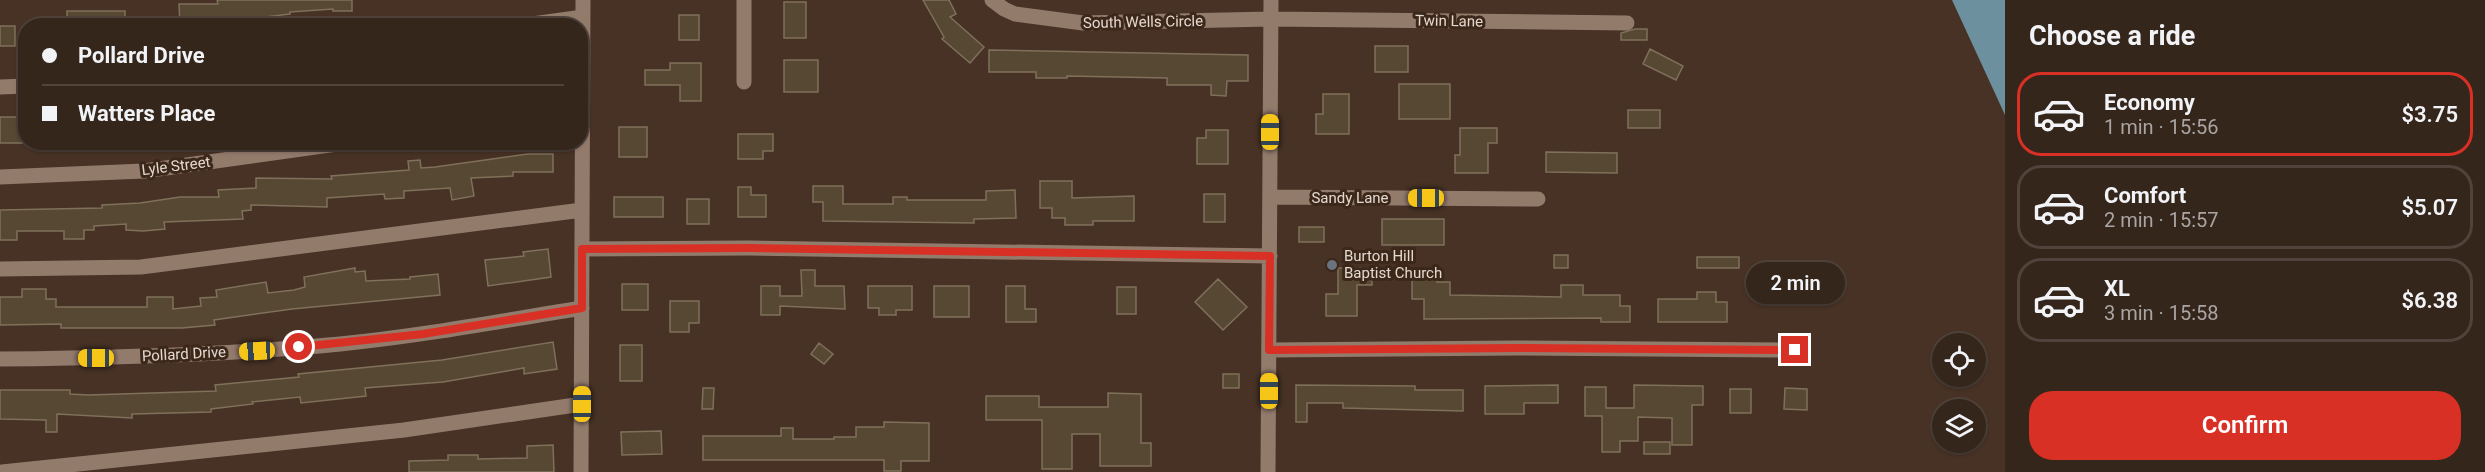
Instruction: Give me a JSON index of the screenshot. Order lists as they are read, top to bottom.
{
  "streets": {
    "street": [
      "Twin Lane",
      "South Wells Circle",
      "Lyle Street",
      "Sandy Lane",
      "Pollard Drive"
    ]
  },
  "crossings": [
    ["Twin Lane", "South Wells Circle"]
  ],
  "places": ["Burton Hill Baptist Church"],
  "page": {
    "heading": "Choose a ride",
    "banner": ["Pollard Drive", "Watters Place"],
    "list": [
      {
        "name": "Economy",
        "note": "1 min · 15:56",
        "value": "$3.75"
      },
      {
        "name": "Comfort",
        "note": "2 min · 15:57",
        "value": "$5.07"
      },
      {
        "name": "XL",
        "note": "3 min · 15:58",
        "value": "$6.38"
      }
    ],
    "bubble": "2 min",
    "buttons": "Confirm"
  }
}
